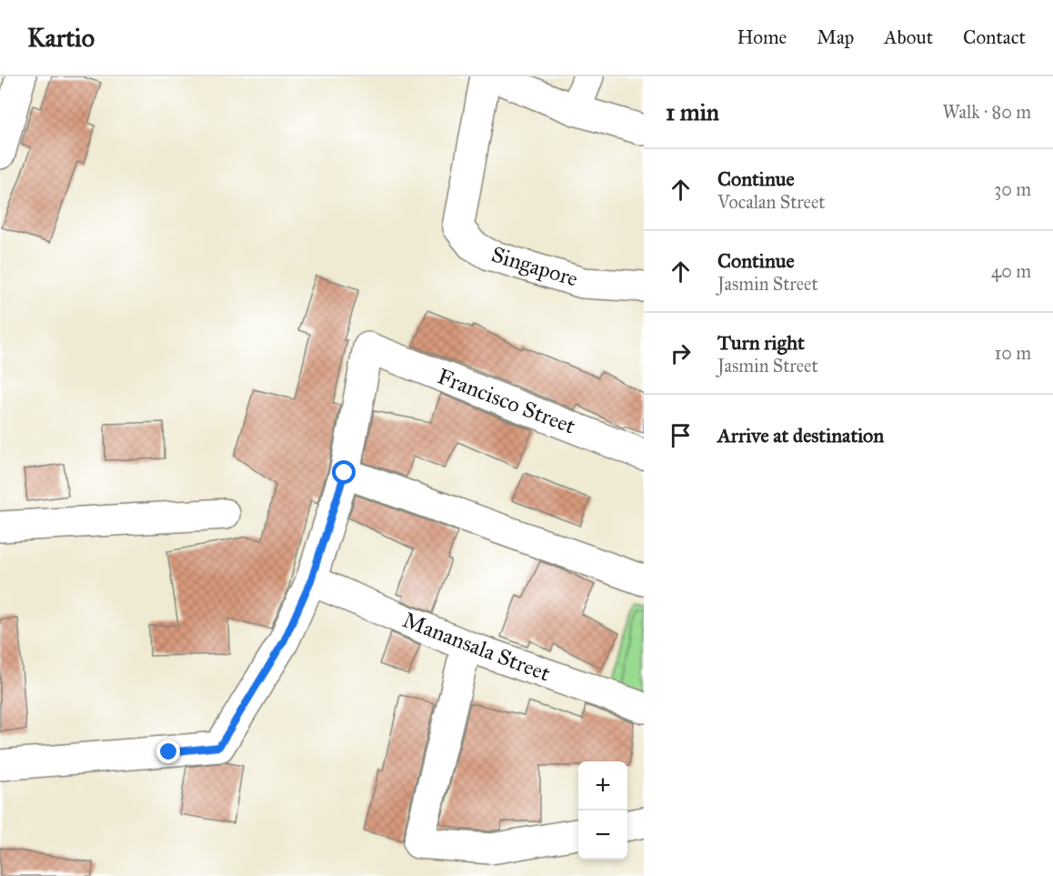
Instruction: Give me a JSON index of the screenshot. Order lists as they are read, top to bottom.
{
  "streets": {
    "street": ["Singapore", "Francisco Street", "Manansala Street"]
  },
  "page": {
    "header": "Kartio",
    "nav": [
      "Home",
      "Map",
      "About",
      "Contact"
    ],
    "heading": ["1 min", "Walk · 80 m"],
    "list": [
      ["Continue", "Vocalan Street", "30 m"],
      ["Continue", "Jasmin Street", "40 m"],
      ["Turn right", "Jasmin Street", "10 m"],
      "Arrive at destination"
    ],
    "map_buttons": ["+", "−"]
  }
}
